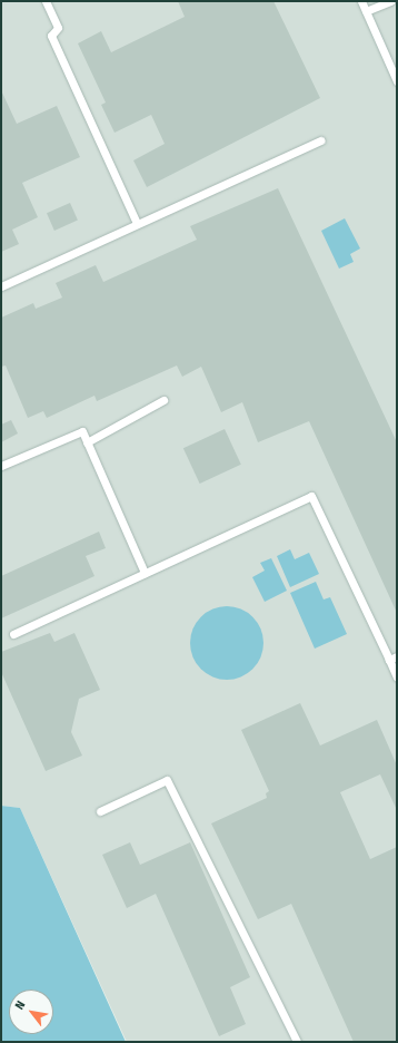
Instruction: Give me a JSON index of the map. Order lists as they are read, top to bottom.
{
  "north": "top left"
}
